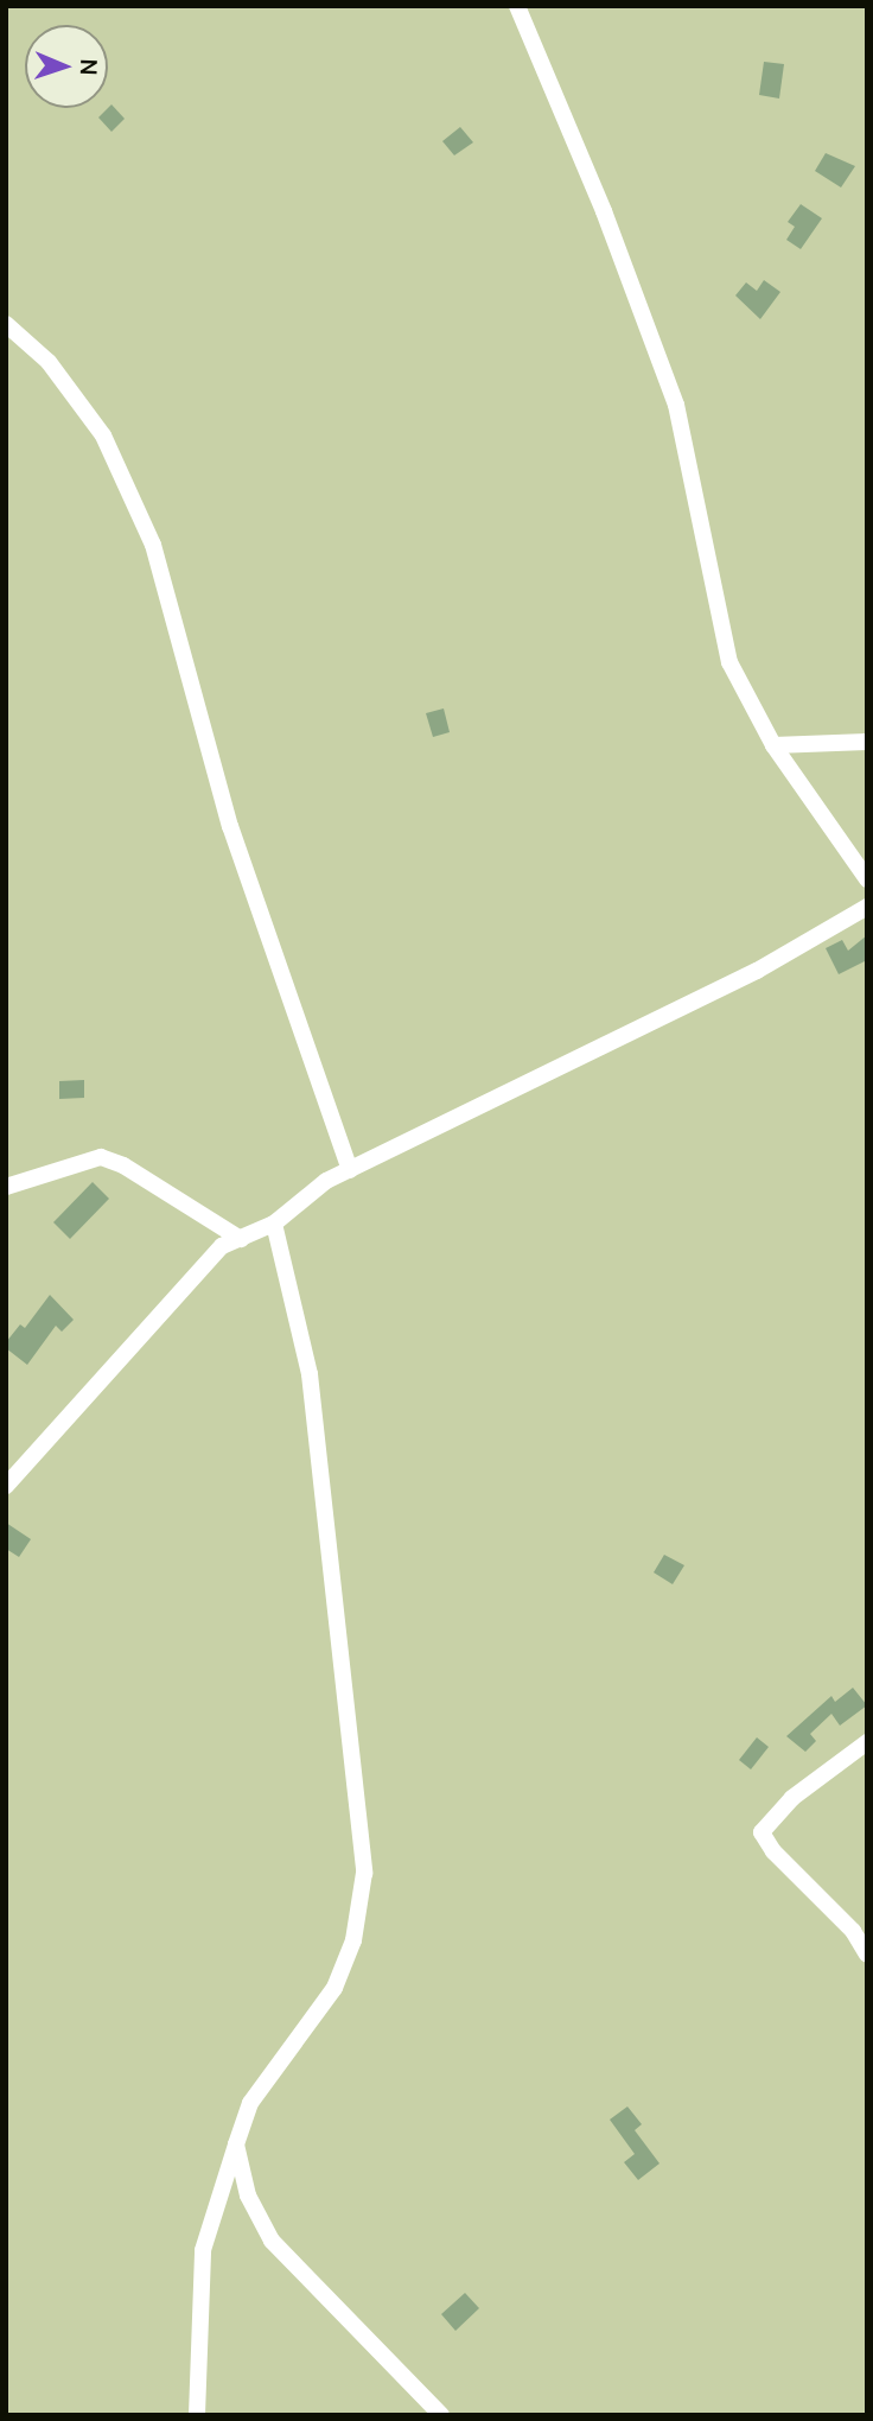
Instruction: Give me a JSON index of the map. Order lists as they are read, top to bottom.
{
  "north": "right"
}
